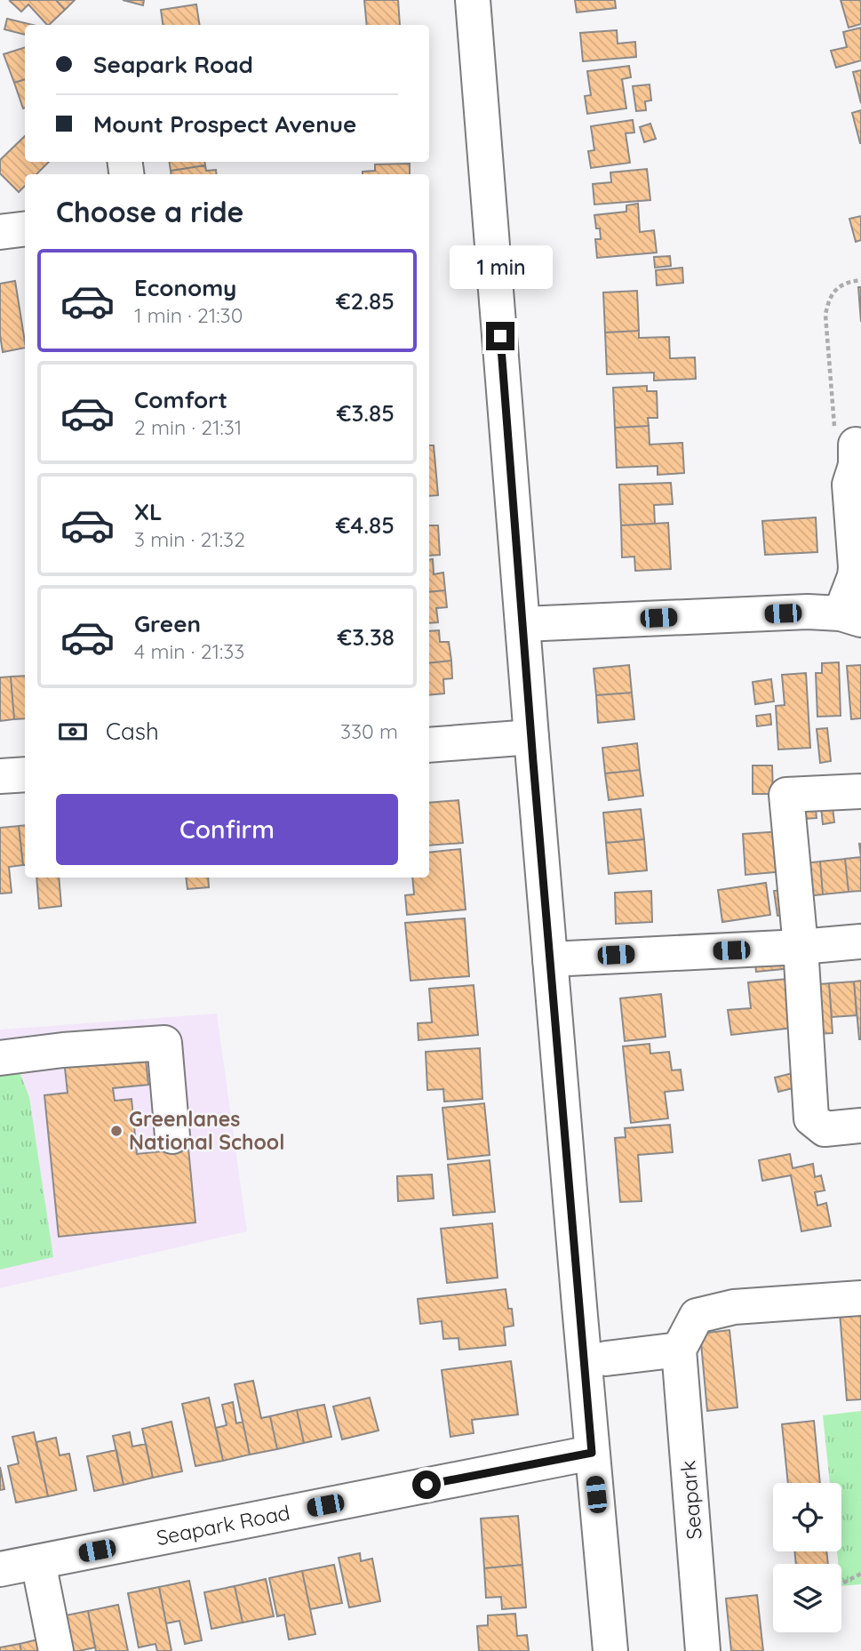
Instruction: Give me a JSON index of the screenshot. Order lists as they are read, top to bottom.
{
  "streets": {
    "street": ["Seapark", "Seapark Road"]
  },
  "places": ["Greenlanes National School"],
  "page": {
    "banner": ["Seapark Road", "Mount Prospect Avenue"],
    "heading": "Choose a ride",
    "bubble": "1 min",
    "list": [
      {
        "name": "Economy",
        "note": "1 min · 21:30",
        "value": "€2.85"
      },
      {
        "name": "Comfort",
        "note": "2 min · 21:31",
        "value": "€3.85"
      },
      {
        "name": "XL",
        "note": "3 min · 21:32",
        "value": "€4.85"
      },
      {
        "name": "Green",
        "note": "4 min · 21:33",
        "value": "€3.38"
      }
    ],
    "pay": ["Cash", "330 m"],
    "buttons": "Confirm"
  }
}
